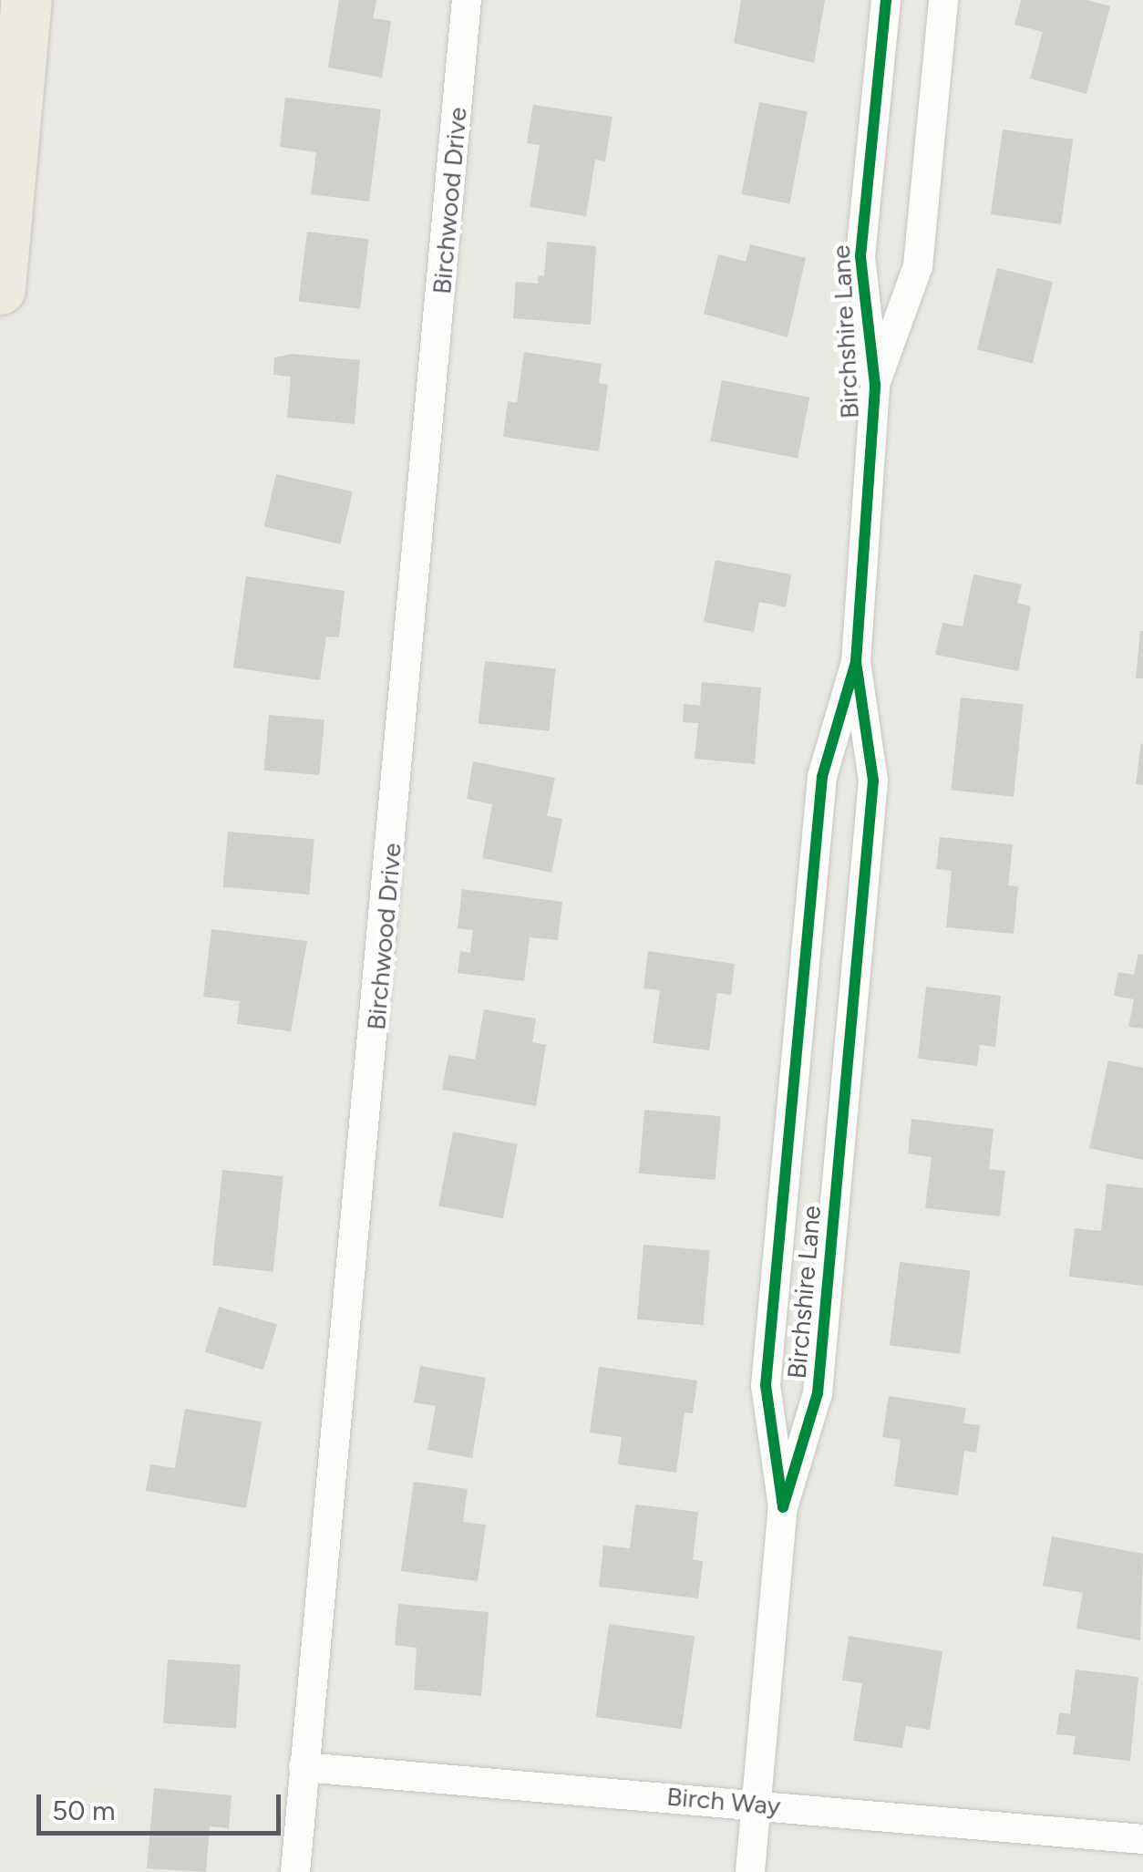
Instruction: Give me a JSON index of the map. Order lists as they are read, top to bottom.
{
  "streets": {
    "street": ["Birchwood Drive", "Birchshire Lane", "Birch Way"]
  },
  "crossings": [
    ["Birchwood Drive", "Birch Way"],
    ["Birchshire Lane", "Birch Way"]
  ],
  "scale_bar": "50 m"
}
